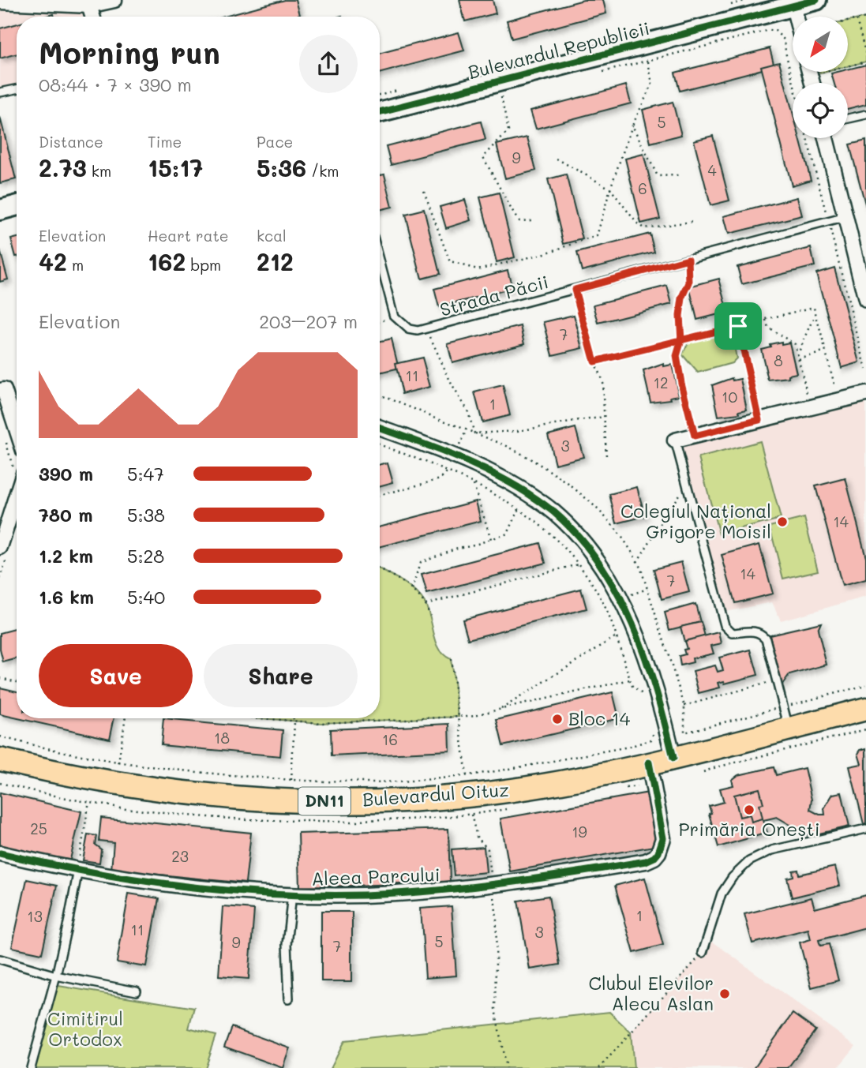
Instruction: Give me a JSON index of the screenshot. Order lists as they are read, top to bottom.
{
  "streets": {
    "main road": ["Bulevardul Oituz", "DN11"],
    "street": ["Bulevardul Republicii", "Aleea Parcului"],
    "lane": ["Strada Păcii"]
  },
  "crossings": [
    ["Bulevardul Oituz", "Aleea Parcului"]
  ],
  "parks": ["Cimitirul Ortodox"],
  "places": [
    "Colegiul Național Grigore Moisil",
    "Bloc 14",
    "Primăria Onești",
    "Clubul Elevilor Alecu Aslan"
  ],
  "house_numbers": [
    "5",
    "9",
    "4",
    "6",
    "7",
    "8",
    "11",
    "12",
    "10",
    "1",
    "3",
    "14",
    "14",
    "7",
    "18",
    "16",
    "25",
    "19",
    "23",
    "1",
    "13",
    "11",
    "3",
    "5",
    "9",
    "7"
  ],
  "north": "bottom left",
  "page": {
    "heading": ["Morning run", "08:44 · 7 × 390 m"],
    "stats": [
      ["Distance", "2.73 km"],
      ["Time", "15:17"],
      ["Pace", "5:36 /km"],
      ["Elevation", "42 m"],
      ["Heart rate", "162 bpm"],
      ["kcal", "212"]
    ],
    "chart": ["Elevation", "203–207 m"],
    "list": [
      {
        "name": "390 m",
        "note": "5:47"
      },
      {
        "name": "780 m",
        "note": "5:38"
      },
      {
        "name": "1.2 km",
        "note": "5:28"
      },
      {
        "name": "1.6 km",
        "note": "5:40"
      }
    ],
    "buttons": ["Save", "Share"]
  }
}
